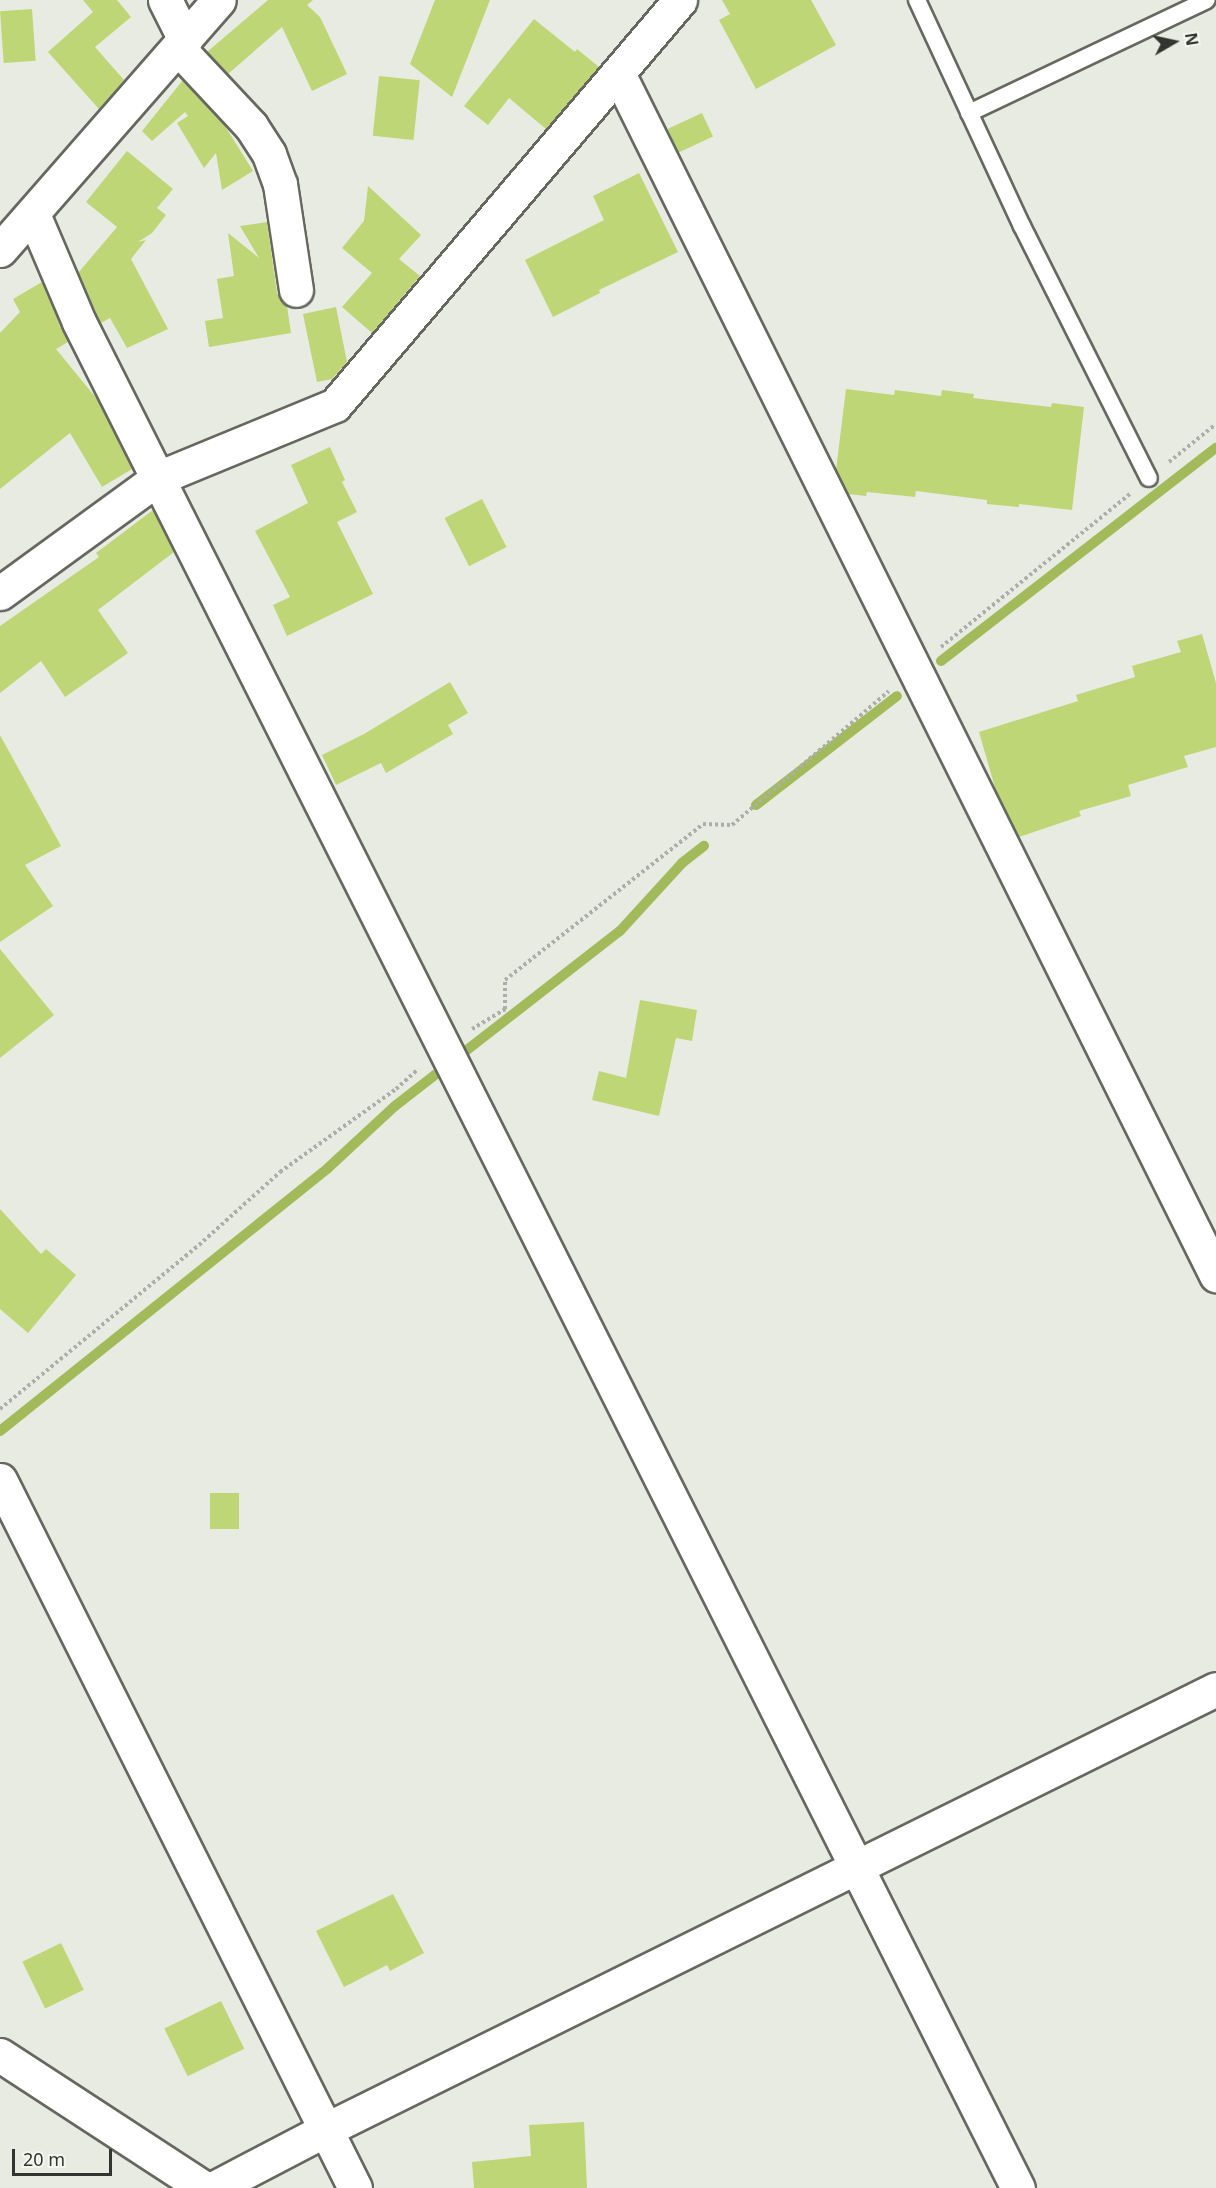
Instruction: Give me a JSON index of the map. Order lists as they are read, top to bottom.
{
  "scale_bar": "20 m",
  "north": "right"
}
